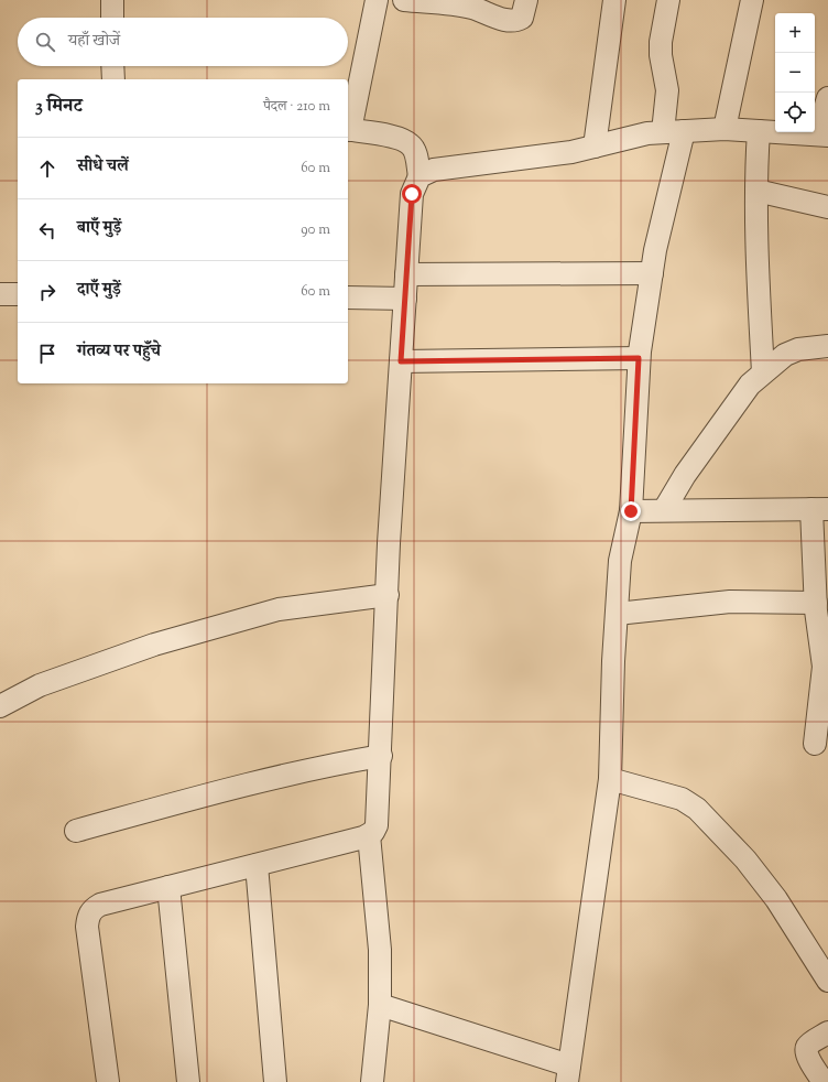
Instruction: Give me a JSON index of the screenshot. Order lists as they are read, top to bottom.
{
  "page": {
    "map_buttons": ["+", "−"],
    "search": "यहाँ खोजें",
    "heading": ["3 मिनट", "पैदल · 210 m"],
    "list": [
      ["सीधे चलें", "60 m"],
      ["बाएँ मुड़ें", "90 m"],
      ["दाएँ मुड़ें", "60 m"],
      "गंतव्य पर पहुँचे"
    ]
  }
}
